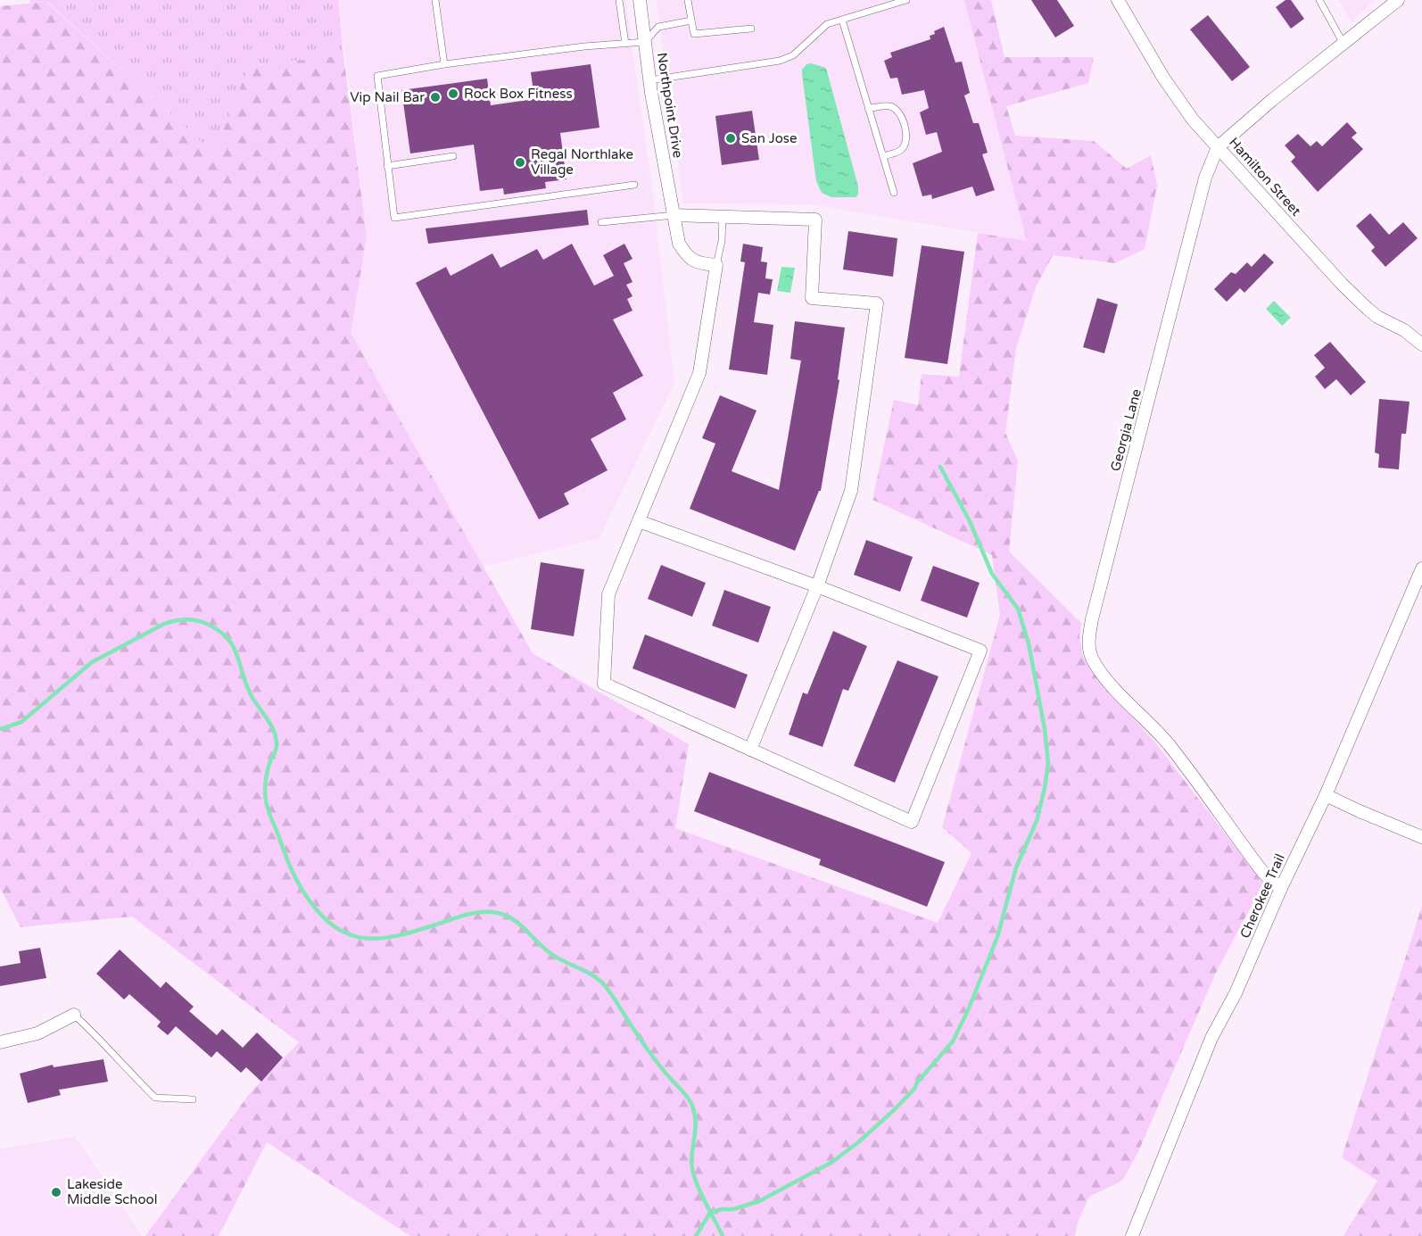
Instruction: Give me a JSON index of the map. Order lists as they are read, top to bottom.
{
  "streets": {
    "street": [
      "Northpoint Drive",
      "Hamilton Street",
      "Georgia Lane",
      "Cherokee Trail"
    ]
  },
  "crossings": [
    ["Hamilton Street", "Georgia Lane"],
    ["Georgia Lane", "Cherokee Trail"]
  ],
  "places": [
    "Rock Box Fitness",
    "Vip Nail Bar",
    "San Jose",
    "Regal Northlake Village",
    "Lakeside Middle School"
  ]
}
